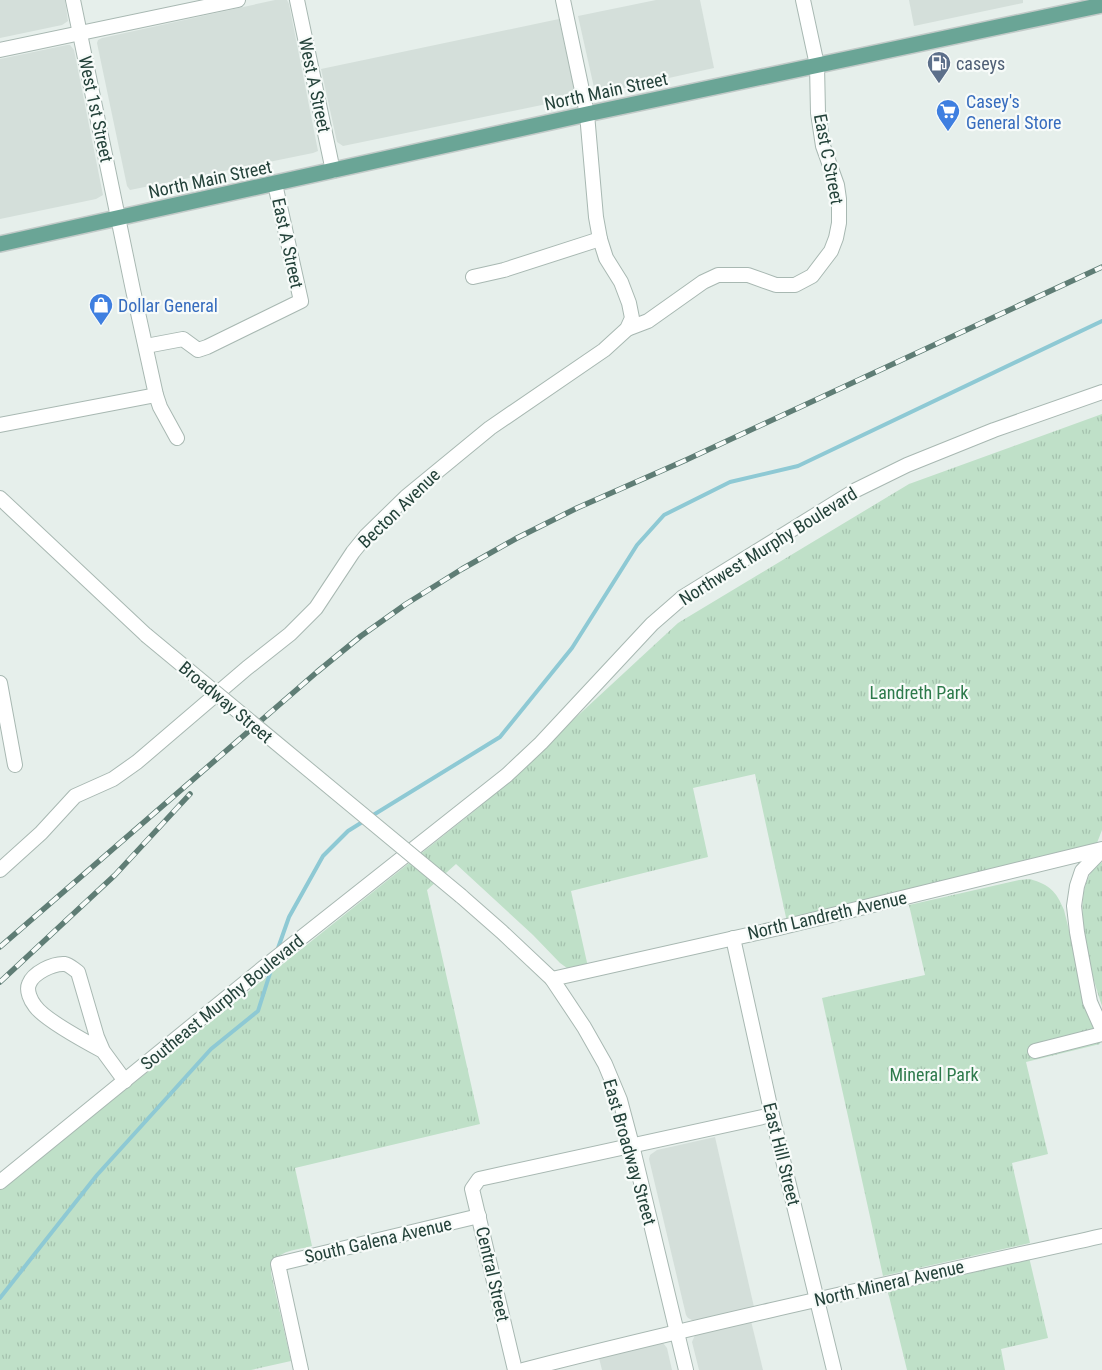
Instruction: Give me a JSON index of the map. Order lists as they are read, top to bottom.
{
  "streets": {
    "main road": ["North Main Street"],
    "street": [
      "West A Street",
      "West 1st Street",
      "East C Street",
      "East A Street",
      "Becton Avenue",
      "Northwest Murphy Boulevard",
      "Broadway Street",
      "North Landreth Avenue",
      "Southeast Murphy Boulevard",
      "East Broadway Street",
      "East Hill Street",
      "South Galena Avenue",
      "Central Street",
      "North Mineral Avenue"
    ]
  },
  "crossings": [
    ["West A Street", "North Main Street"],
    ["North Main Street", "West 1st Street"],
    ["North Main Street", "East C Street"],
    ["North Main Street", "East A Street"],
    ["West 1st Street", "East A Street"],
    ["East C Street", "Becton Avenue"],
    ["Northwest Murphy Boulevard", "Southeast Murphy Boulevard"],
    ["Broadway Street", "East Broadway Street"],
    ["North Landreth Avenue", "East Broadway Street"],
    ["North Landreth Avenue", "East Hill Street"],
    ["East Broadway Street", "Central Street"],
    ["East Broadway Street", "North Mineral Avenue"],
    ["East Hill Street", "North Mineral Avenue"],
    ["South Galena Avenue", "Central Street"]
  ],
  "parks": ["Landreth Park", "Mineral Park"],
  "places": {
    "fuel station": ["caseys"],
    "supermarket": ["Casey's General Store"],
    "shop": ["Dollar General"]
  }
}
